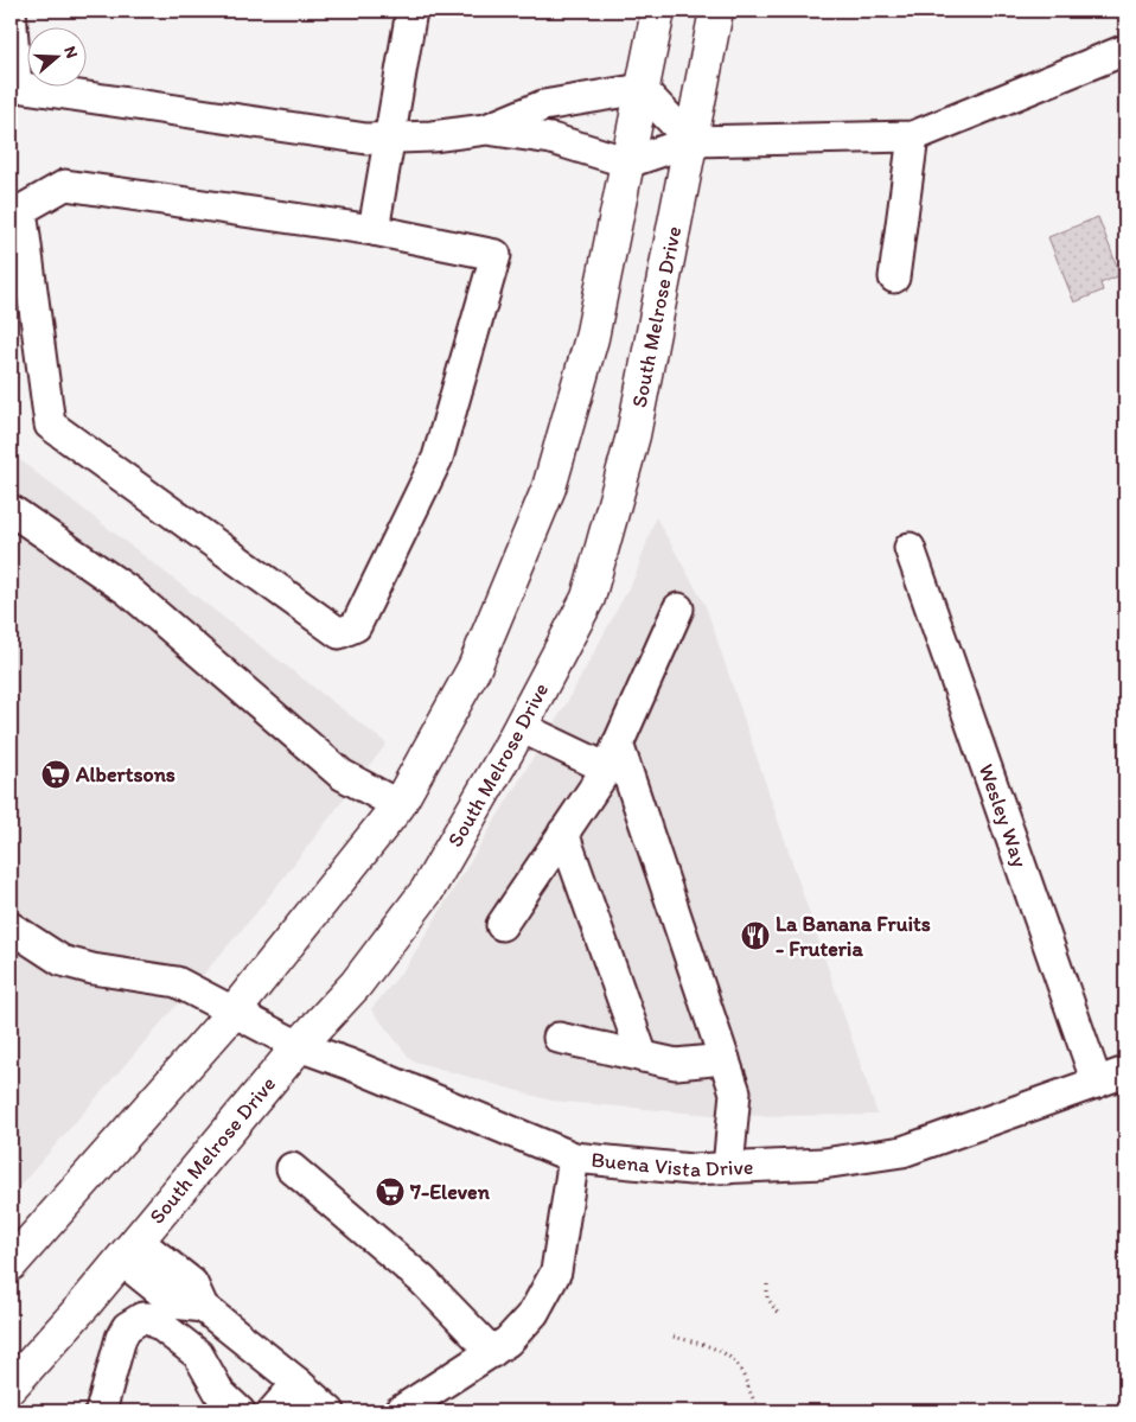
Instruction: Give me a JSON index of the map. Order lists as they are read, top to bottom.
{
  "streets": {
    "main road": ["South Melrose Drive"],
    "street": ["Wesley Way", "Buena Vista Drive"]
  },
  "crossings": [
    ["South Melrose Drive", "Buena Vista Drive"],
    ["Wesley Way", "Buena Vista Drive"]
  ],
  "places": {
    "supermarket": ["Albertsons", "7-Eleven"],
    "restaurant": ["La Banana Fruits - Fruteria"]
  },
  "north": "right"
}
